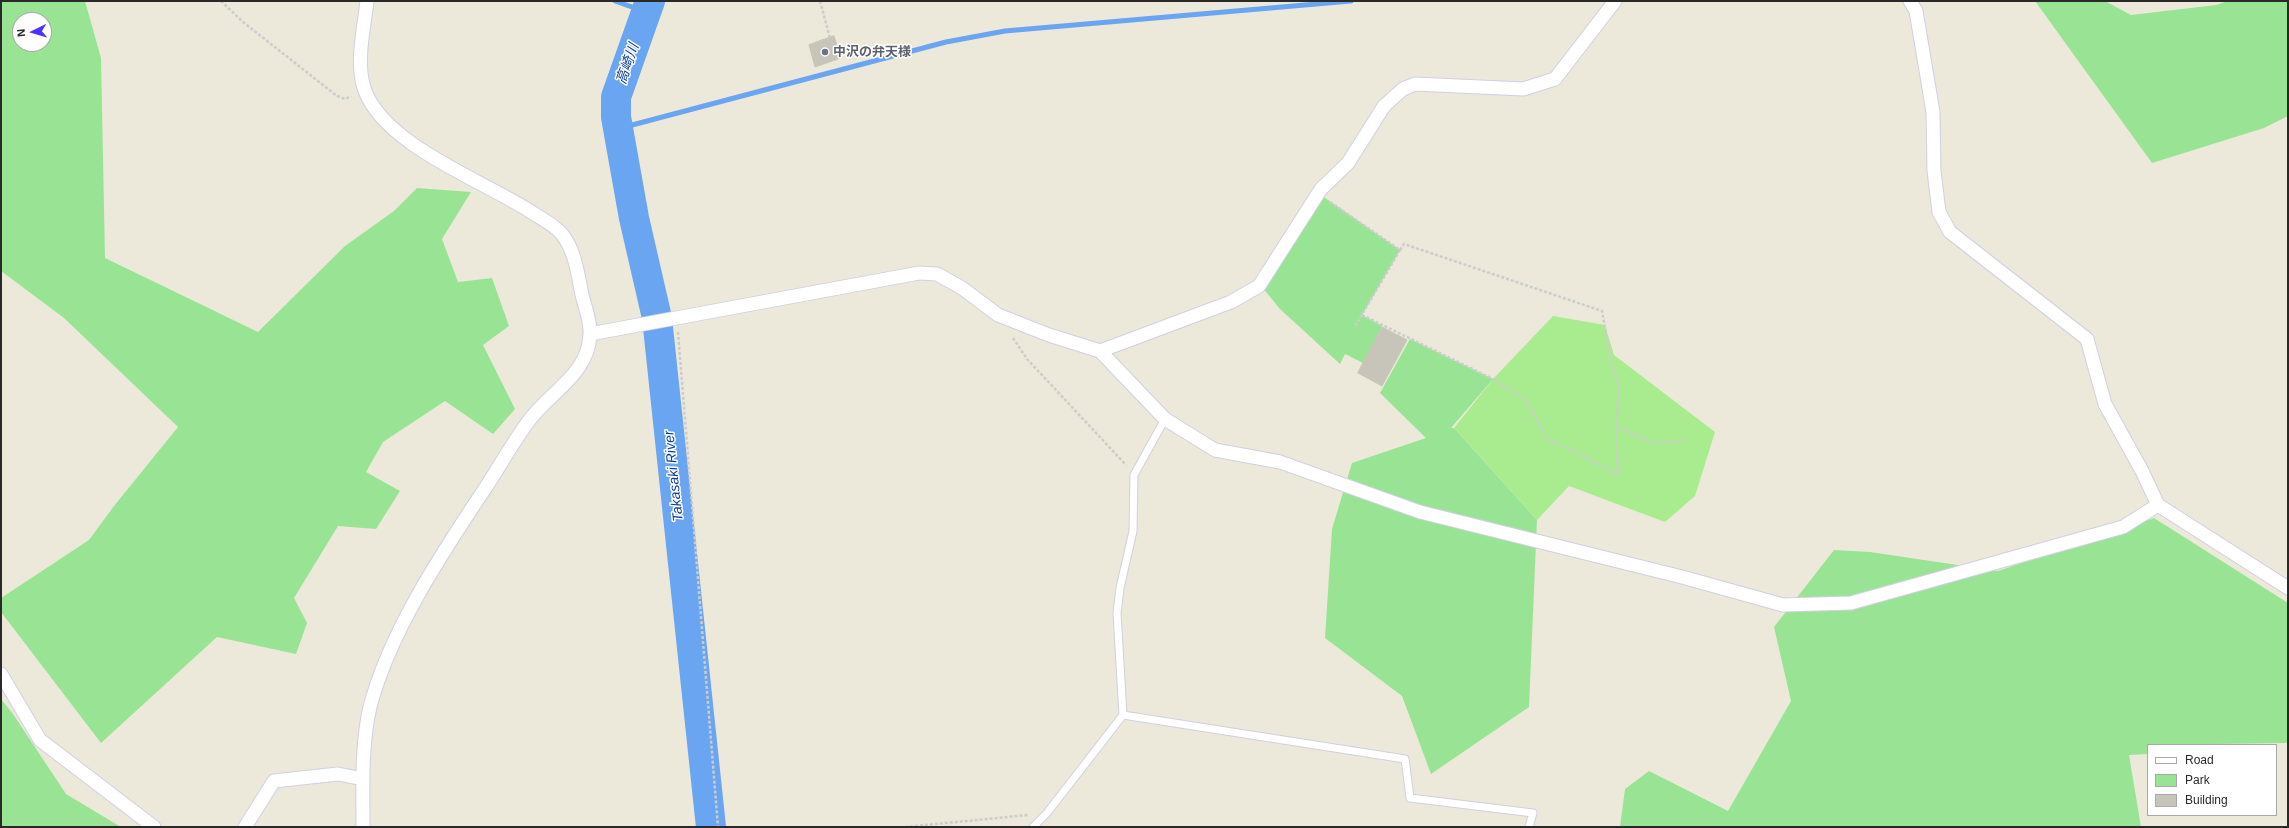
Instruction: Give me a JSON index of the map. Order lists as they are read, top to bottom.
{
  "water": ["高崎川", "Takasaki River"],
  "places": ["中沢の弁天様"],
  "legend": ["Road", "Park", "Building"],
  "north": "left"
}
